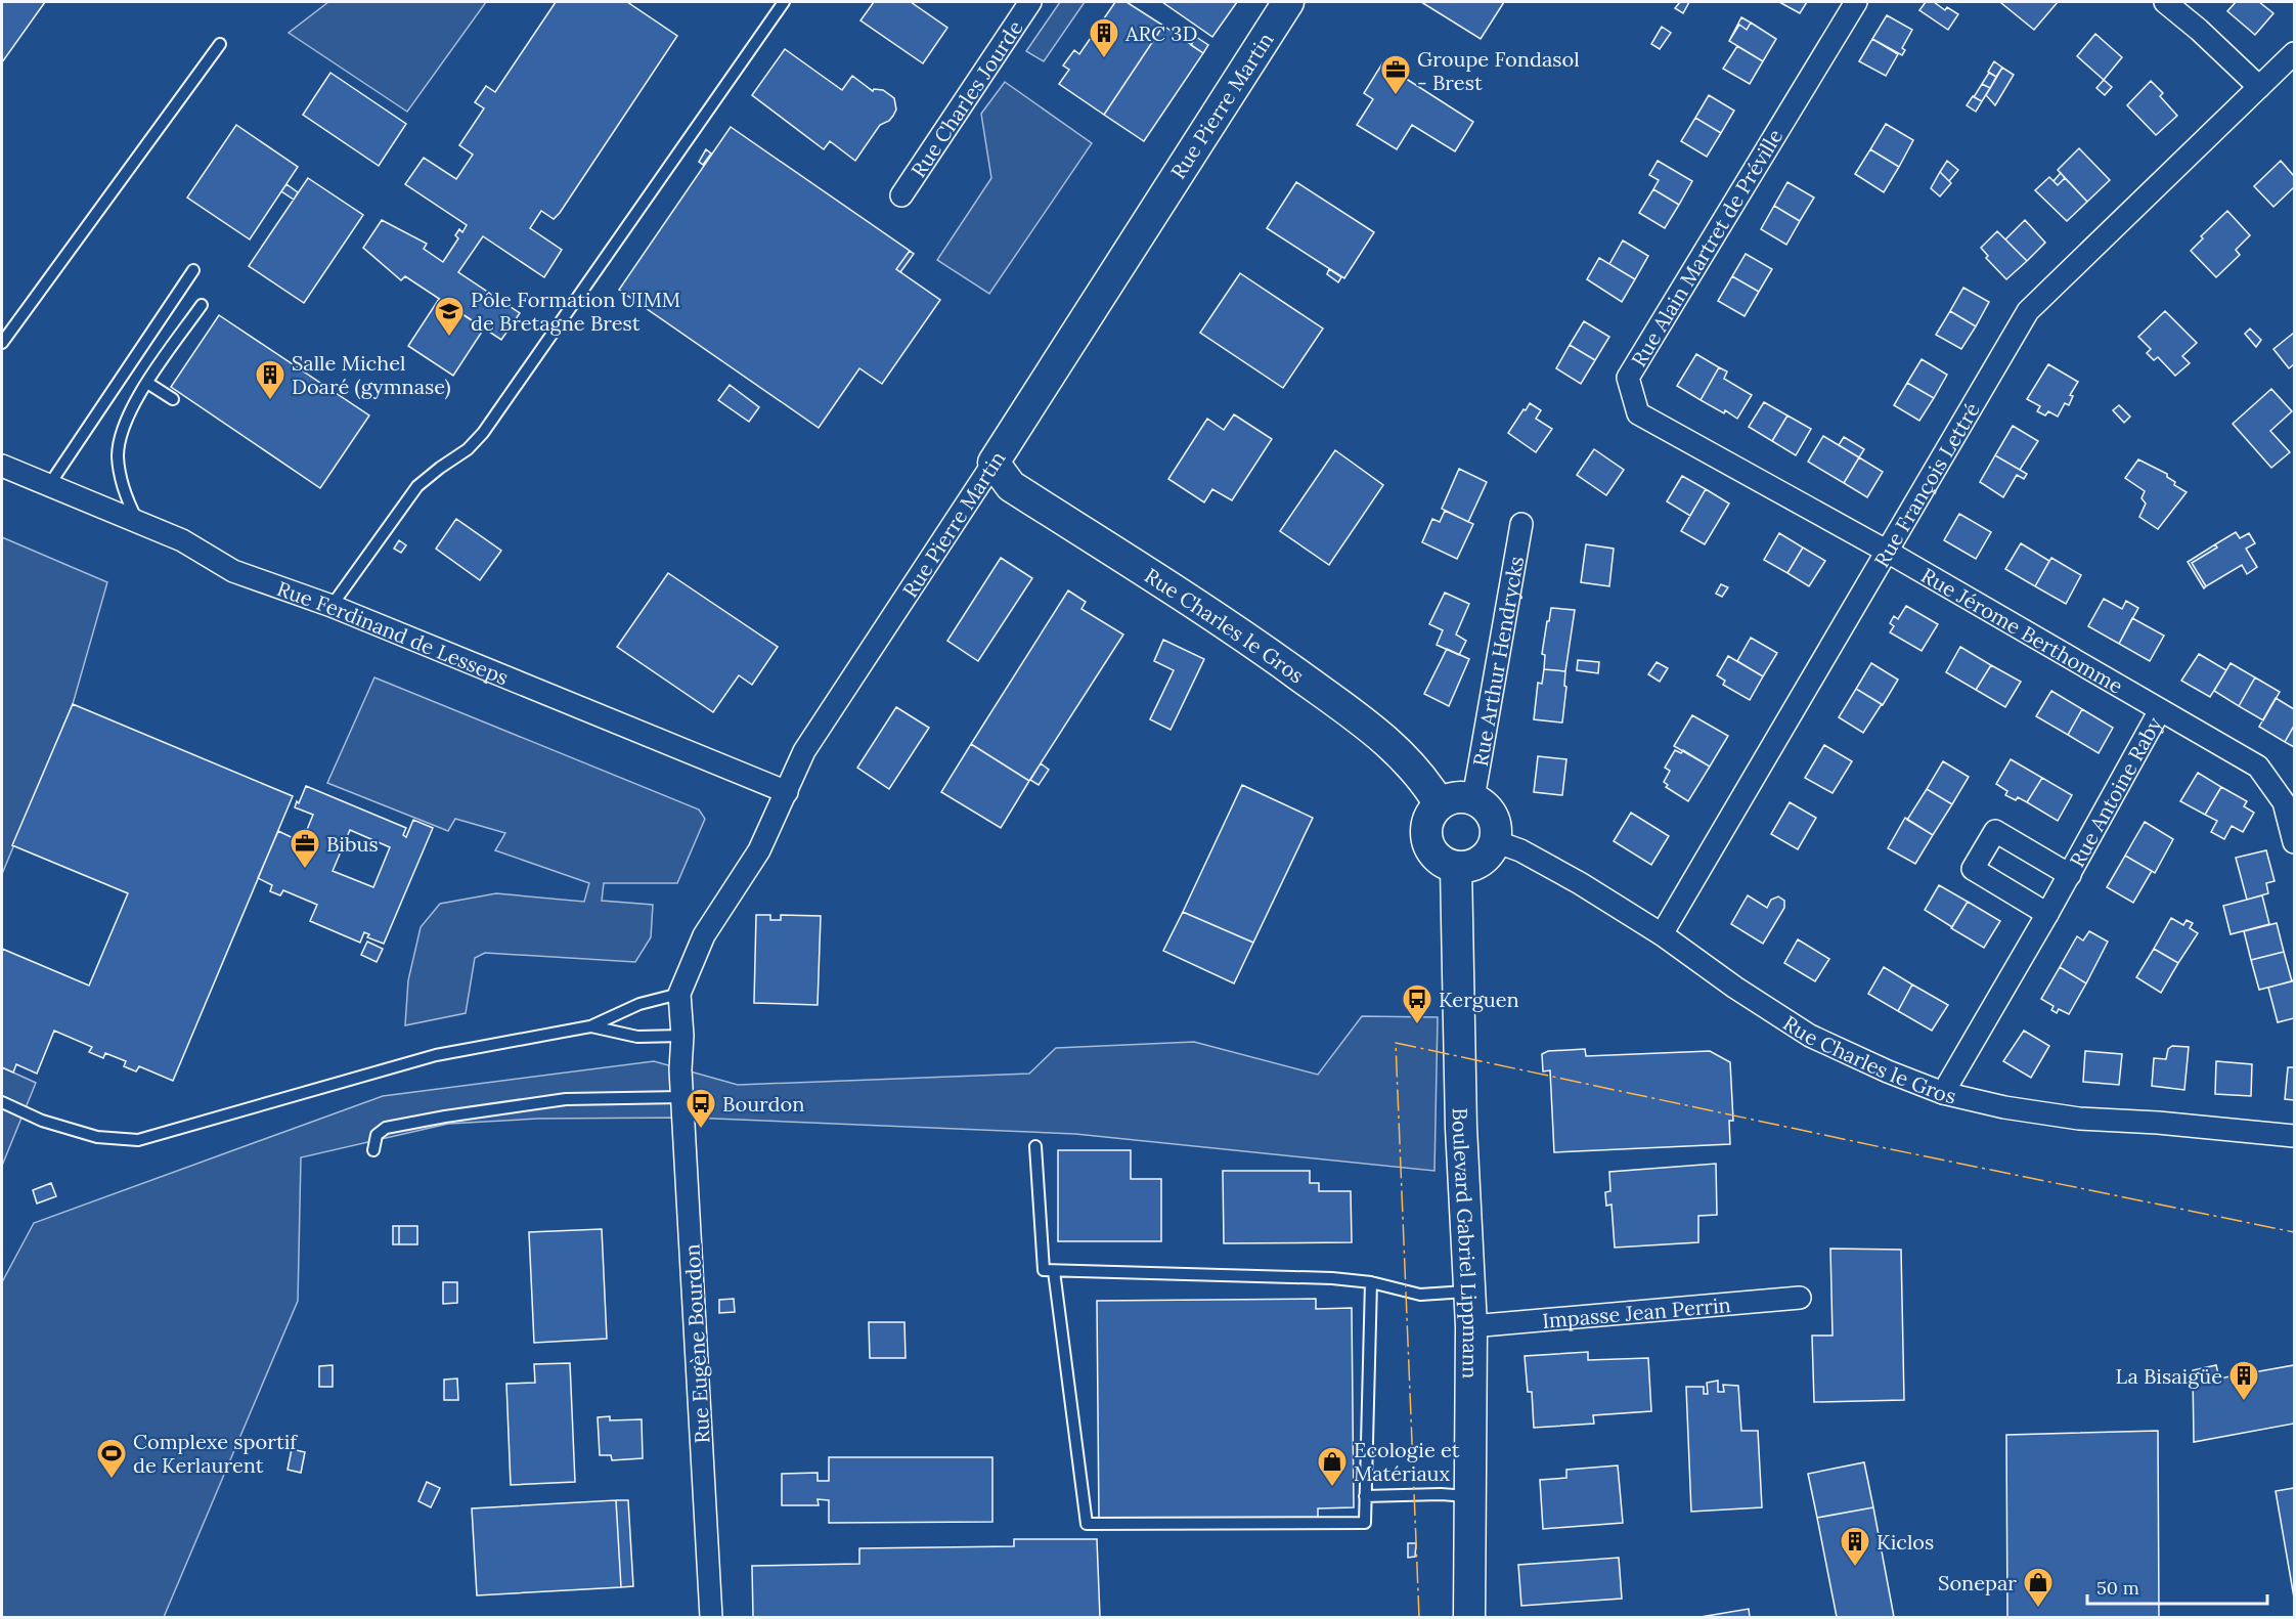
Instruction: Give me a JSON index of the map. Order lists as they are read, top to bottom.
{
  "streets": {
    "street": [
      "Rue Charles Jourde",
      "Rue Pierre Martin",
      "Rue Alain Martret de Préville",
      "Rue François Lettré",
      "Rue Charles le Gros",
      "Rue Jérome Berthomme",
      "Rue Ferdinand de Lesseps",
      "Rue Arthur Hendrycks",
      "Rue Antoine Raby",
      "Boulevard Gabriel Lippmann",
      "Impasse Jean Perrin",
      "Rue Eugène Bourdon"
    ]
  },
  "crossings": [
    ["Rue Pierre Martin", "Rue Charles le Gros"],
    ["Rue Pierre Martin", "Rue Ferdinand de Lesseps"],
    ["Rue Pierre Martin", "Rue Eugène Bourdon"],
    ["Rue Alain Martret de Préville", "Rue François Lettré"],
    ["Rue Alain Martret de Préville", "Rue Jérome Berthomme"],
    ["Rue François Lettré", "Rue Charles le Gros"],
    ["Rue François Lettré", "Rue Jérome Berthomme"],
    ["Rue Charles le Gros", "Rue Arthur Hendrycks"],
    ["Rue Charles le Gros", "Rue Antoine Raby"],
    ["Rue Charles le Gros", "Boulevard Gabriel Lippmann"],
    ["Rue Jérome Berthomme", "Rue Antoine Raby"],
    ["Rue Arthur Hendrycks", "Boulevard Gabriel Lippmann"],
    ["Boulevard Gabriel Lippmann", "Impasse Jean Perrin"]
  ],
  "places": {
    "building": [
      "ARC 3D",
      "Salle Michel Doaré (gymnase)",
      "La Bisaigüe",
      "Kiclos"
    ],
    "office": ["Groupe Fondasol - Brest", "Bibus"],
    "school or university": ["Pôle Formation UIMM de Bretagne Brest"],
    "bus stop": ["Kerguen", "Bourdon"],
    "sports": ["Complexe sportif de Kerlaurent"],
    "shop": ["Ecologie et Matériaux", "Sonepar"]
  },
  "scale_bar": "50 m"
}
